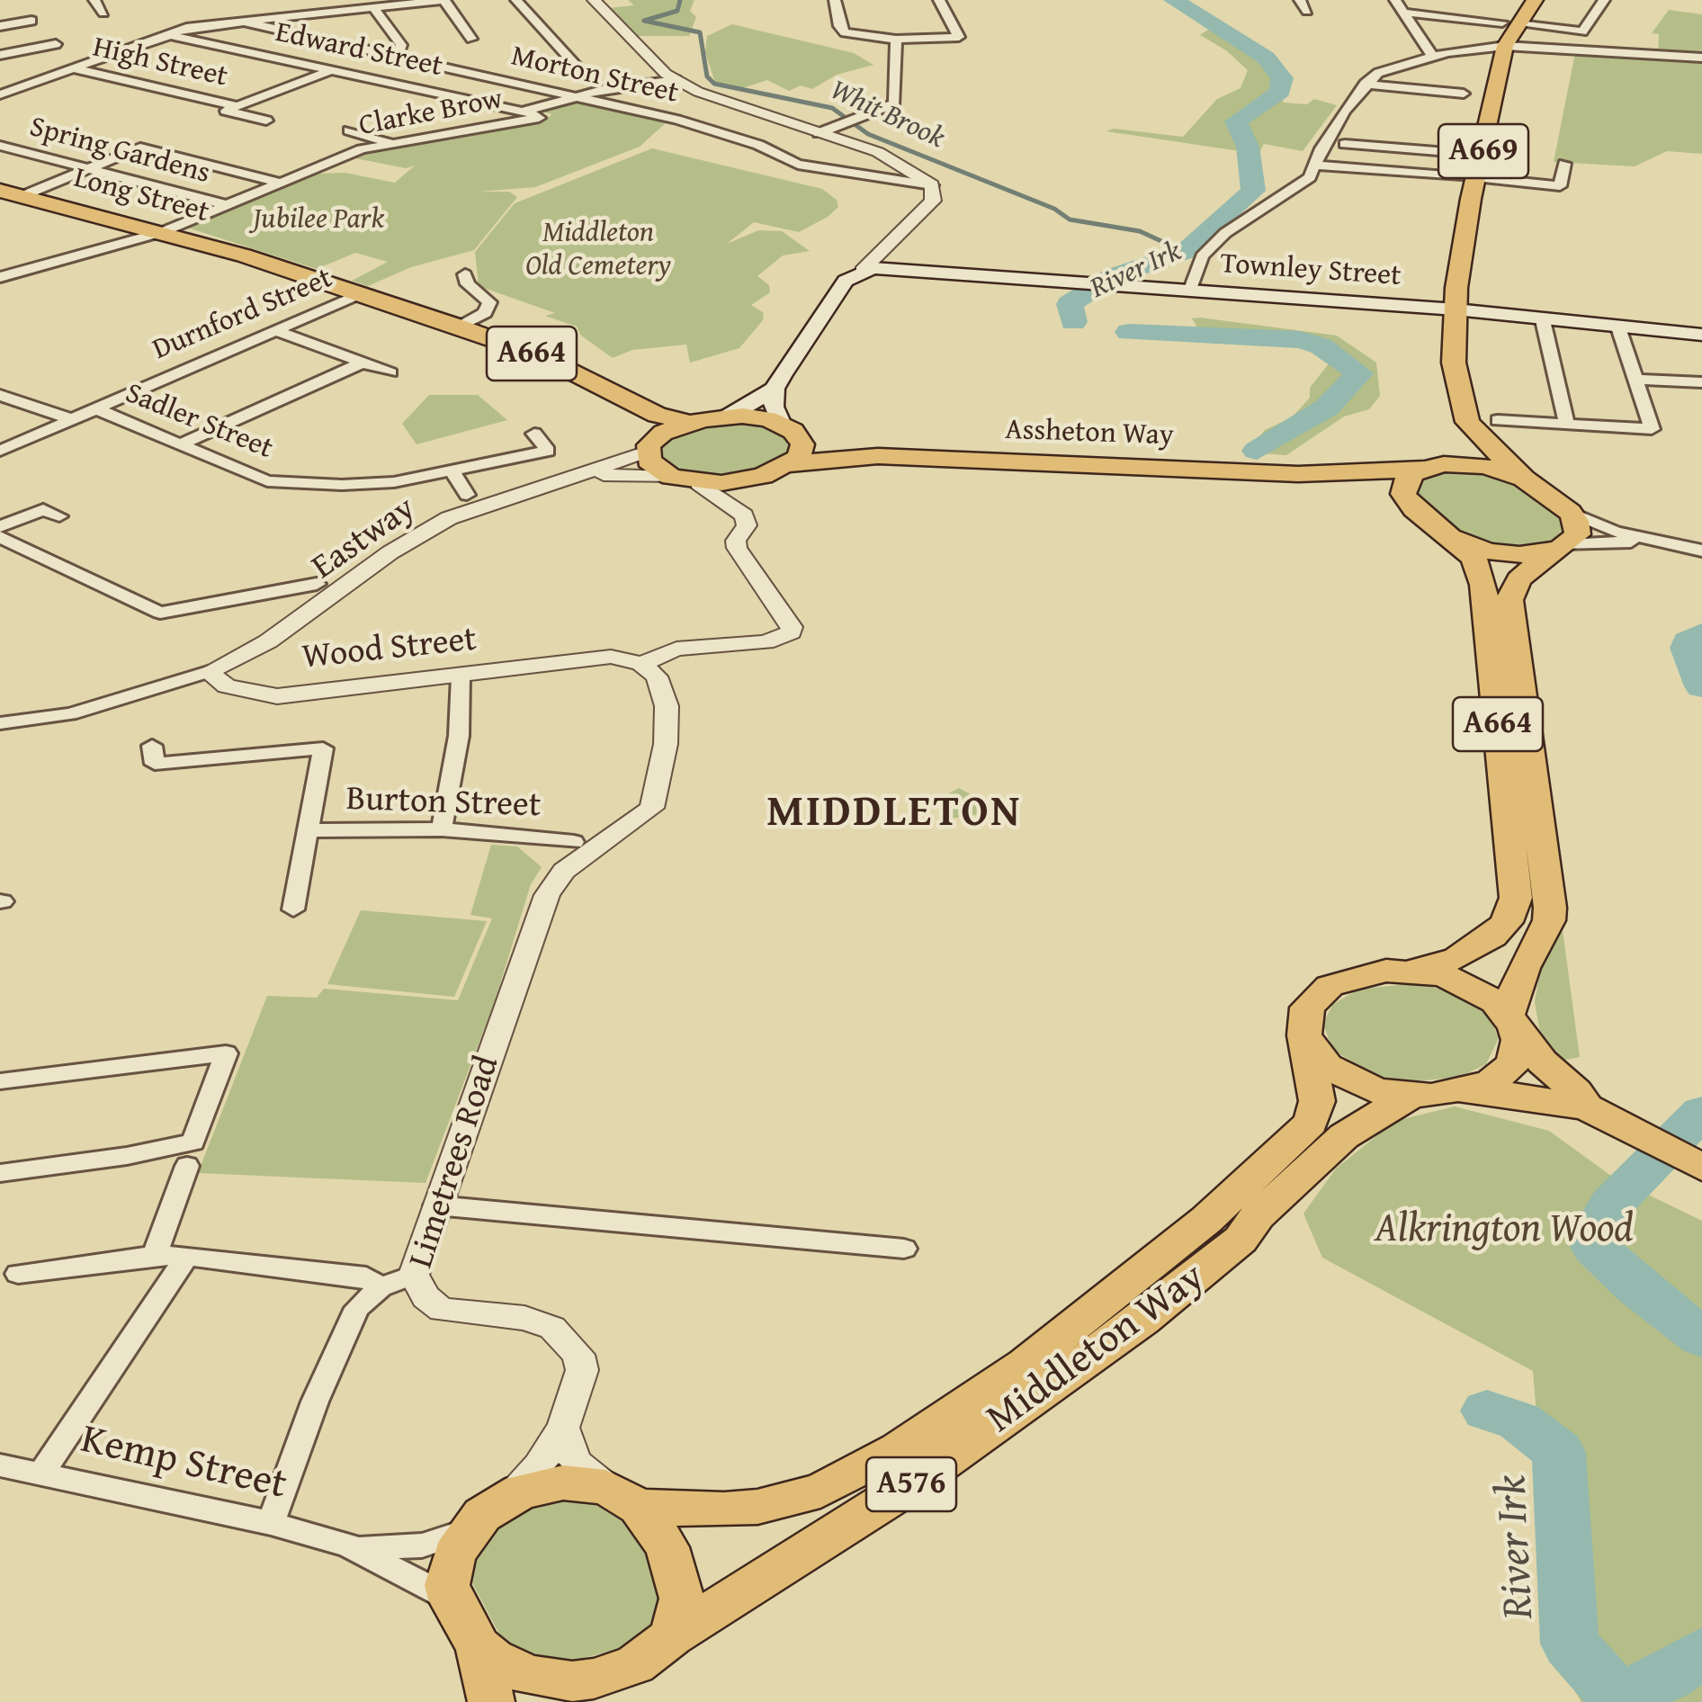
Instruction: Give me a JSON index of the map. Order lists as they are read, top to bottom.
{
  "streets": {
    "main road": [
      "A669",
      "Long Street",
      "Townley Street",
      "A664",
      "Assheton Way",
      "Middleton Way",
      "A576"
    ],
    "street": [
      "Edward Street",
      "High Street",
      "Morton Street",
      "Clarke Brow",
      "Spring Gardens",
      "Durnford Street",
      "Sadler Street",
      "Eastway",
      "Wood Street",
      "Burton Street",
      "Limetrees Road",
      "Kemp Street"
    ]
  },
  "crossings": [
    ["Edward Street", "Clarke Brow"],
    ["Clarke Brow", "Spring Gardens"],
    ["Clarke Brow", "Long Street"],
    ["A669", "Townley Street"],
    ["Long Street", "Durnford Street"],
    ["Long Street", "A664"],
    ["Long Street", "Eastway"],
    ["Durnford Street", "Sadler Street"],
    ["A664", "Assheton Way"],
    ["A664", "Eastway"],
    ["A664", "Middleton Way"],
    ["Eastway", "Wood Street"],
    ["Wood Street", "Burton Street"],
    ["Wood Street", "Limetrees Road"],
    ["Burton Street", "Limetrees Road"],
    ["Limetrees Road", "Middleton Way"],
    ["Limetrees Road", "Kemp Street"],
    ["Limetrees Road", "A576"],
    ["Middleton Way", "Kemp Street"],
    ["Middleton Way", "A576"],
    ["Kemp Street", "A576"]
  ],
  "districts": ["MIDDLETON"],
  "water": ["Whit Brook", "River Irk"],
  "parks": ["Jubilee Park", "Middleton Old Cemetery", "Alkrington Wood"]
}
